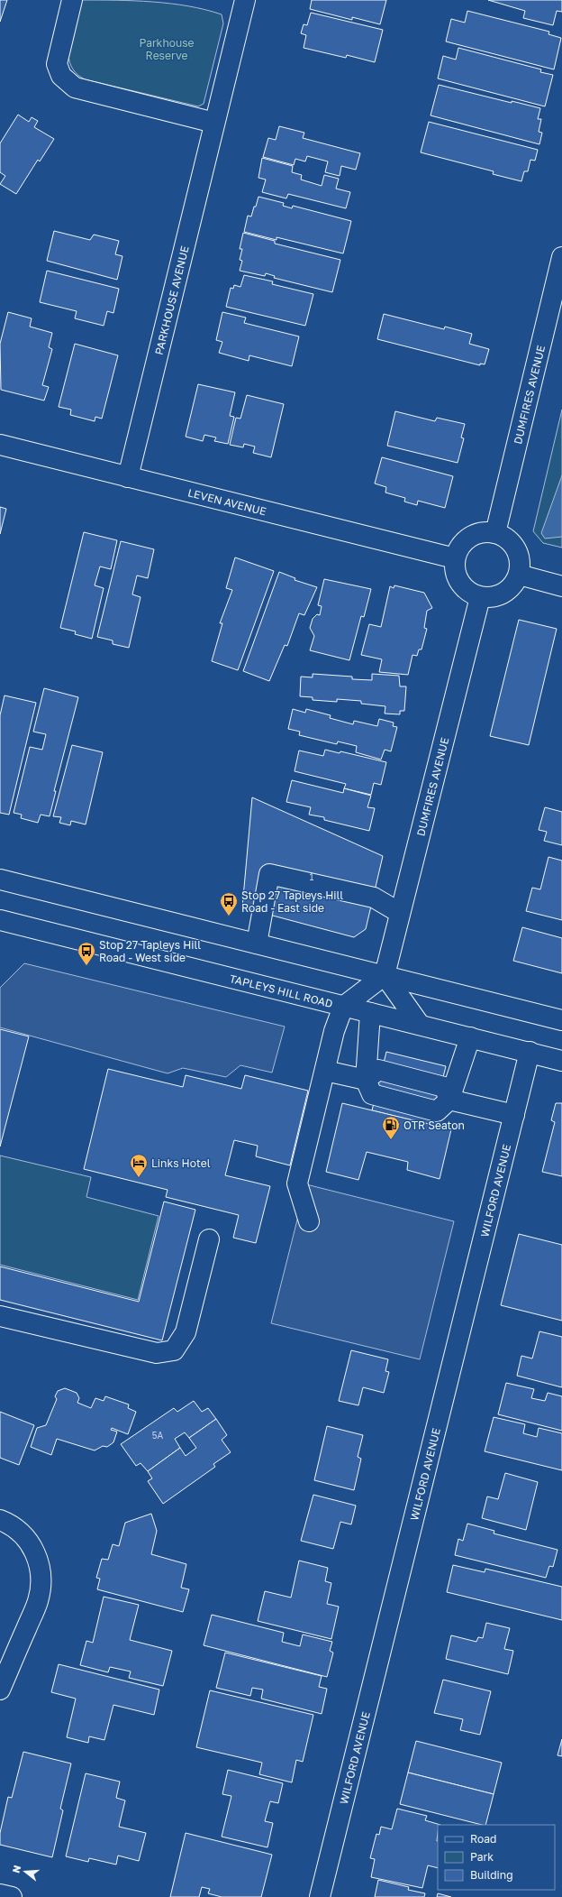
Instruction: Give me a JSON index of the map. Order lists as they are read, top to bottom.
{
  "streets": {
    "street": [
      "PARKHOUSE AVENUE",
      "DUMFIRES AVENUE",
      "LEVEN AVENUE",
      "TAPLEYS HILL ROAD",
      "WILFORD AVENUE"
    ]
  },
  "crossings": [
    ["PARKHOUSE AVENUE", "LEVEN AVENUE"],
    ["DUMFIRES AVENUE", "LEVEN AVENUE"],
    ["TAPLEYS HILL ROAD", "WILFORD AVENUE"]
  ],
  "parks": ["Parkhouse Reserve"],
  "places": {
    "bus stop": ["Stop 27 Tapleys Hill Road - East side", "Stop 27 Tapleys Hill Road - West side"],
    "fuel station": ["OTR Seaton"],
    "hotel": ["Links Hotel"]
  },
  "house_numbers": ["1", "5A"],
  "legend": ["Road", "Park", "Building"],
  "north": "left"
}
